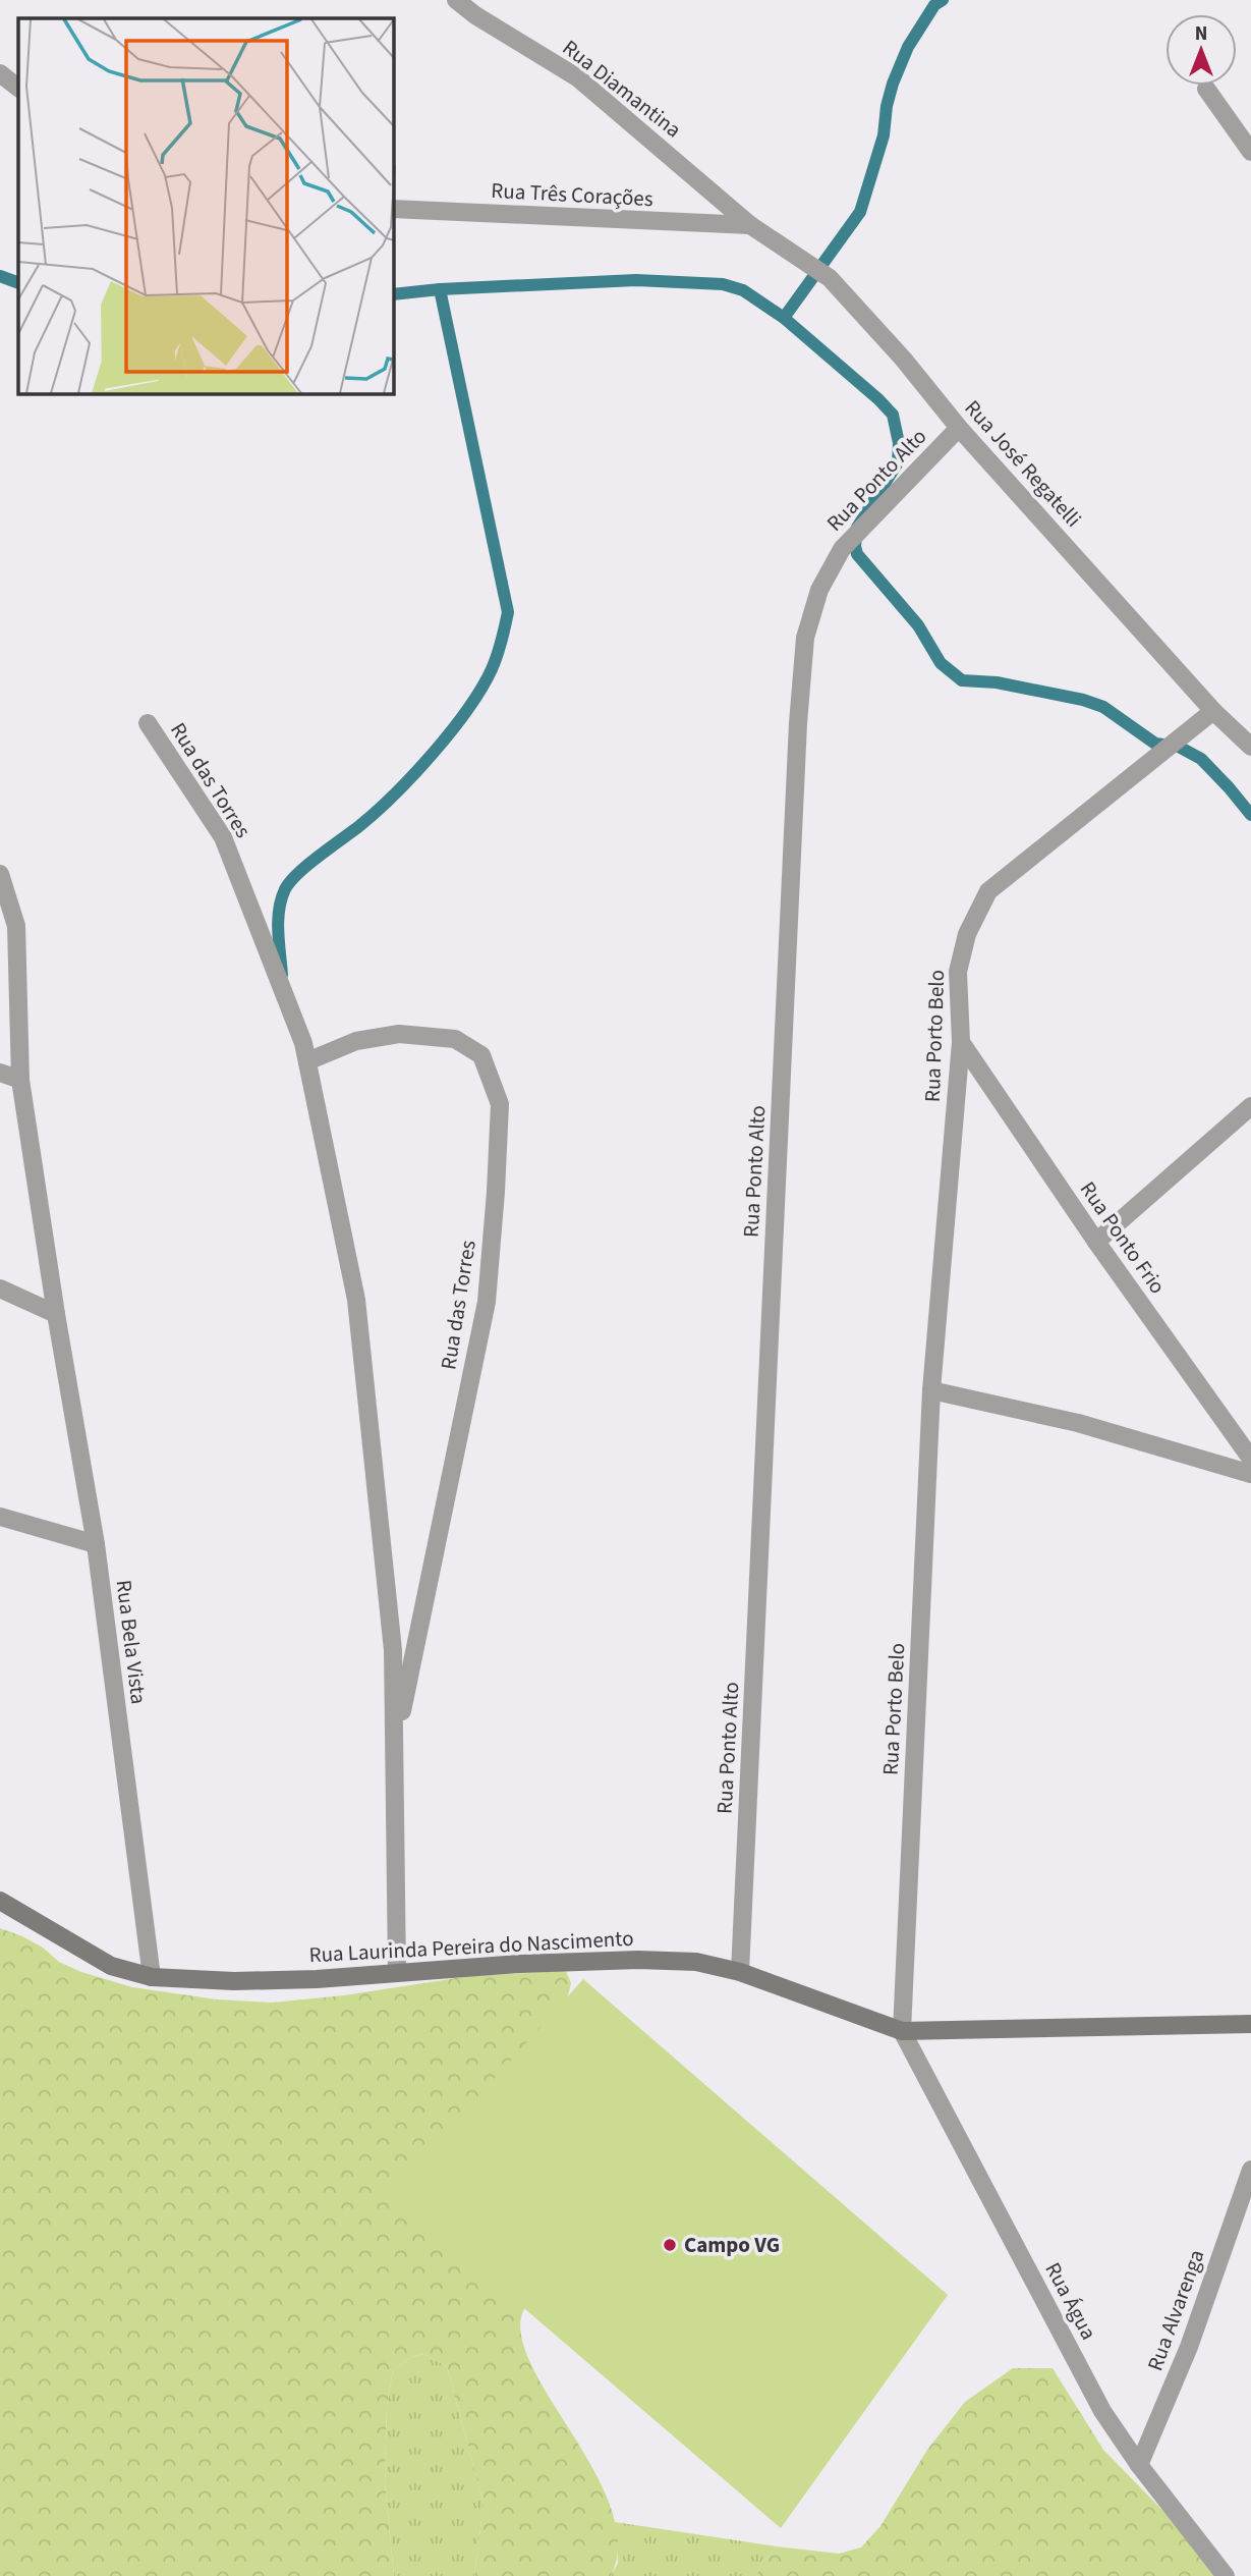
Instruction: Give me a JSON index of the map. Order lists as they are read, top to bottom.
{
  "streets": {
    "street": [
      "Rua Diamantina",
      "Rua Três Corações",
      "Rua José Regatelli",
      "Rua Ponto Alto",
      "Rua das Torres",
      "Rua Porto Belo",
      "Rua Ponto Frio",
      "Rua Bela Vista",
      "Rua Laurinda Pereira do Nascimento",
      "Rua Água",
      "Rua Alvarenga"
    ]
  },
  "crossings": [
    ["Rua Diamantina", "Rua Três Corações"],
    ["Rua Diamantina", "Rua José Regatelli"],
    ["Rua Três Corações", "Rua José Regatelli"],
    ["Rua José Regatelli", "Rua Ponto Alto"],
    ["Rua José Regatelli", "Rua Porto Belo"],
    ["Rua Ponto Alto", "Rua Laurinda Pereira do Nascimento"],
    ["Rua das Torres", "Rua Laurinda Pereira do Nascimento"],
    ["Rua Porto Belo", "Rua Ponto Frio"],
    ["Rua Porto Belo", "Rua Laurinda Pereira do Nascimento"],
    ["Rua Porto Belo", "Rua Água"],
    ["Rua Bela Vista", "Rua Laurinda Pereira do Nascimento"],
    ["Rua Laurinda Pereira do Nascimento", "Rua Água"],
    ["Rua Água", "Rua Alvarenga"]
  ],
  "places": ["Campo VG"],
  "north": "top"
}
